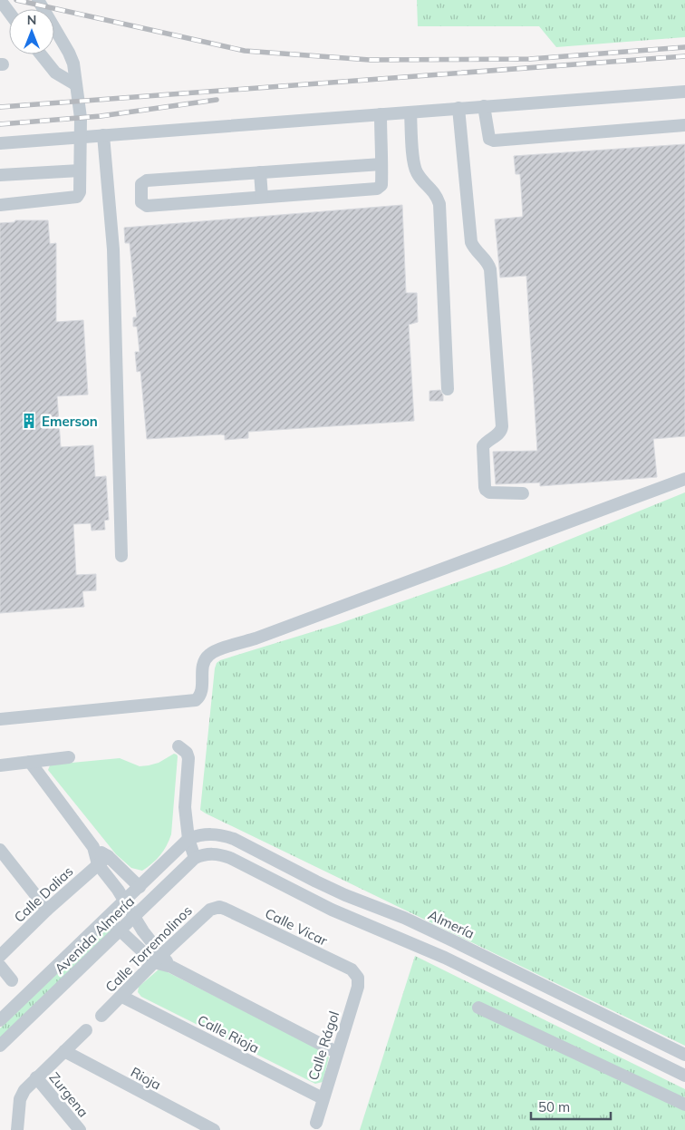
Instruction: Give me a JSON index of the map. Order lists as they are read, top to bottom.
{
  "streets": {
    "street": [
      "Calle Dalias",
      "Almería",
      "Calle Vicar",
      "Avenida Almería",
      "Calle Torremolinos",
      "Calle Rioja",
      "Calle Rágol",
      "Rioja",
      "Zurgena"
    ]
  },
  "crossings": [
    ["Almería", "Avenida Almería"],
    ["Calle Vicar", "Calle Torremolinos"],
    ["Calle Vicar", "Calle Rágol"],
    ["Calle Torremolinos", "Calle Rioja"],
    ["Calle Rioja", "Calle Rágol"]
  ],
  "places": {
    "building": ["Emerson"]
  },
  "scale_bar": "50 m",
  "north": "top"
}
